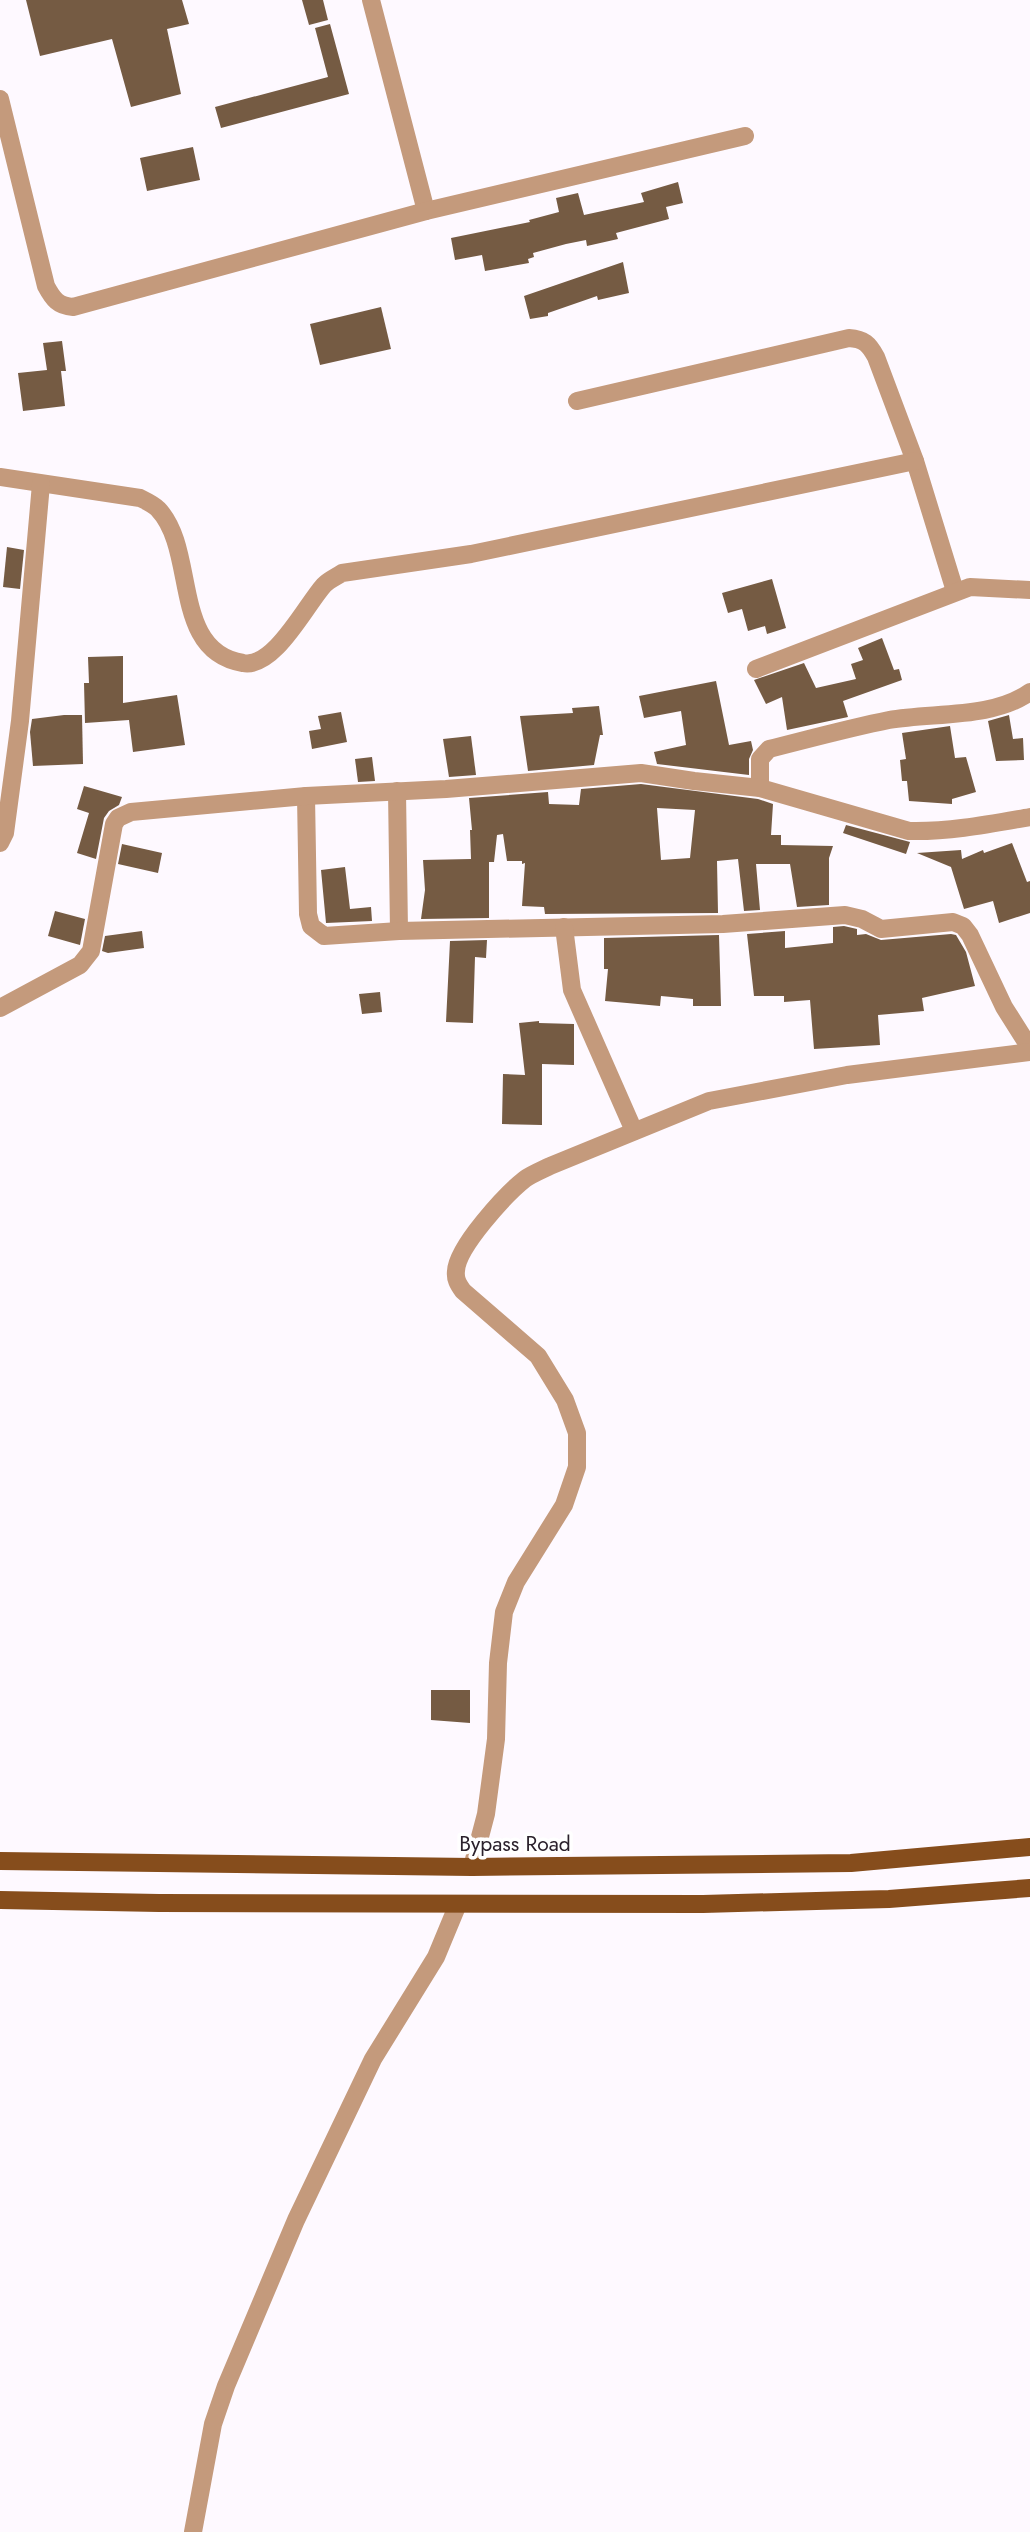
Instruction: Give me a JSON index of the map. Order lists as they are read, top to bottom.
{
  "streets": {
    "main road": ["Bypass Road"]
  }
}
